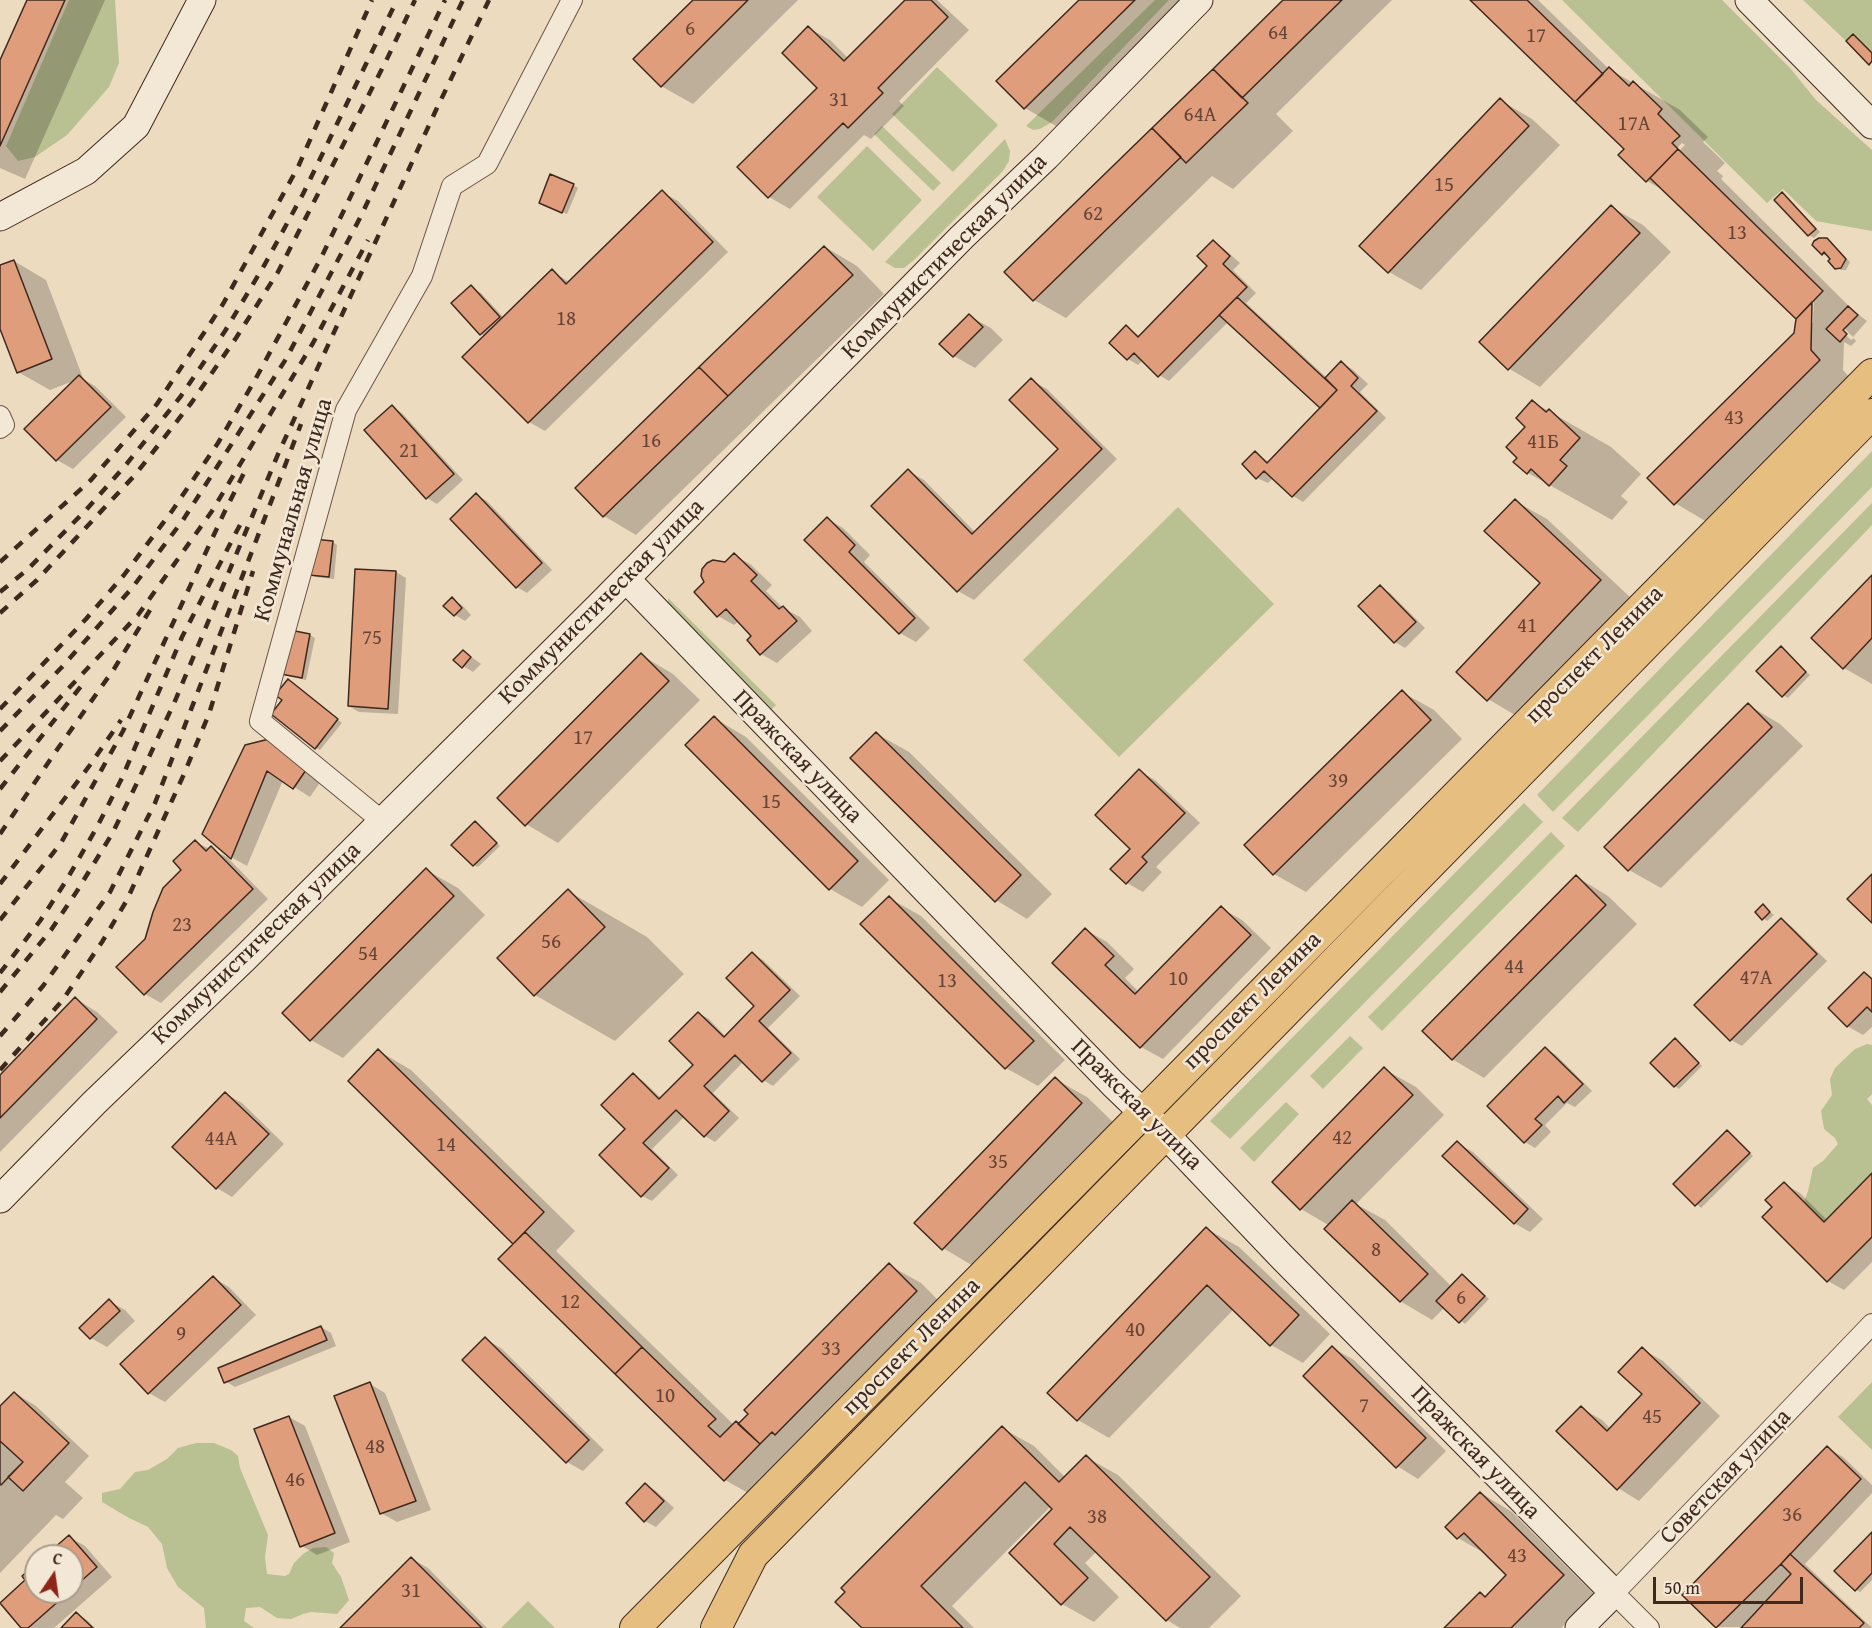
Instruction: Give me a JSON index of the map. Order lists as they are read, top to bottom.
{
  "streets": {
    "main road": [
      "Коммунистическая улица",
      "проспект Ленина",
      "Пражская улица",
      "Советская улица"
    ],
    "street": ["Коммунальная улица"]
  },
  "crossings": [
    ["Коммунистическая улица", "Коммунальная улица"],
    ["Коммунистическая улица", "Пражская улица"],
    ["проспект Ленина", "Пражская улица"],
    ["Пражская улица", "Советская улица"]
  ],
  "house_numbers": [
    "6",
    "64",
    "17",
    "31",
    "64А",
    "17А",
    "15",
    "62",
    "13",
    "18",
    "43",
    "16",
    "41Б",
    "21",
    "41",
    "75",
    "17",
    "39",
    "15",
    "23",
    "56",
    "54",
    "44",
    "47А",
    "10",
    "13",
    "42",
    "44А",
    "14",
    "35",
    "8",
    "6",
    "12",
    "40",
    "9",
    "33",
    "10",
    "7",
    "45",
    "48",
    "46",
    "36",
    "38",
    "43",
    "31"
  ],
  "scale_bar": "50 m",
  "north": "top"
}
